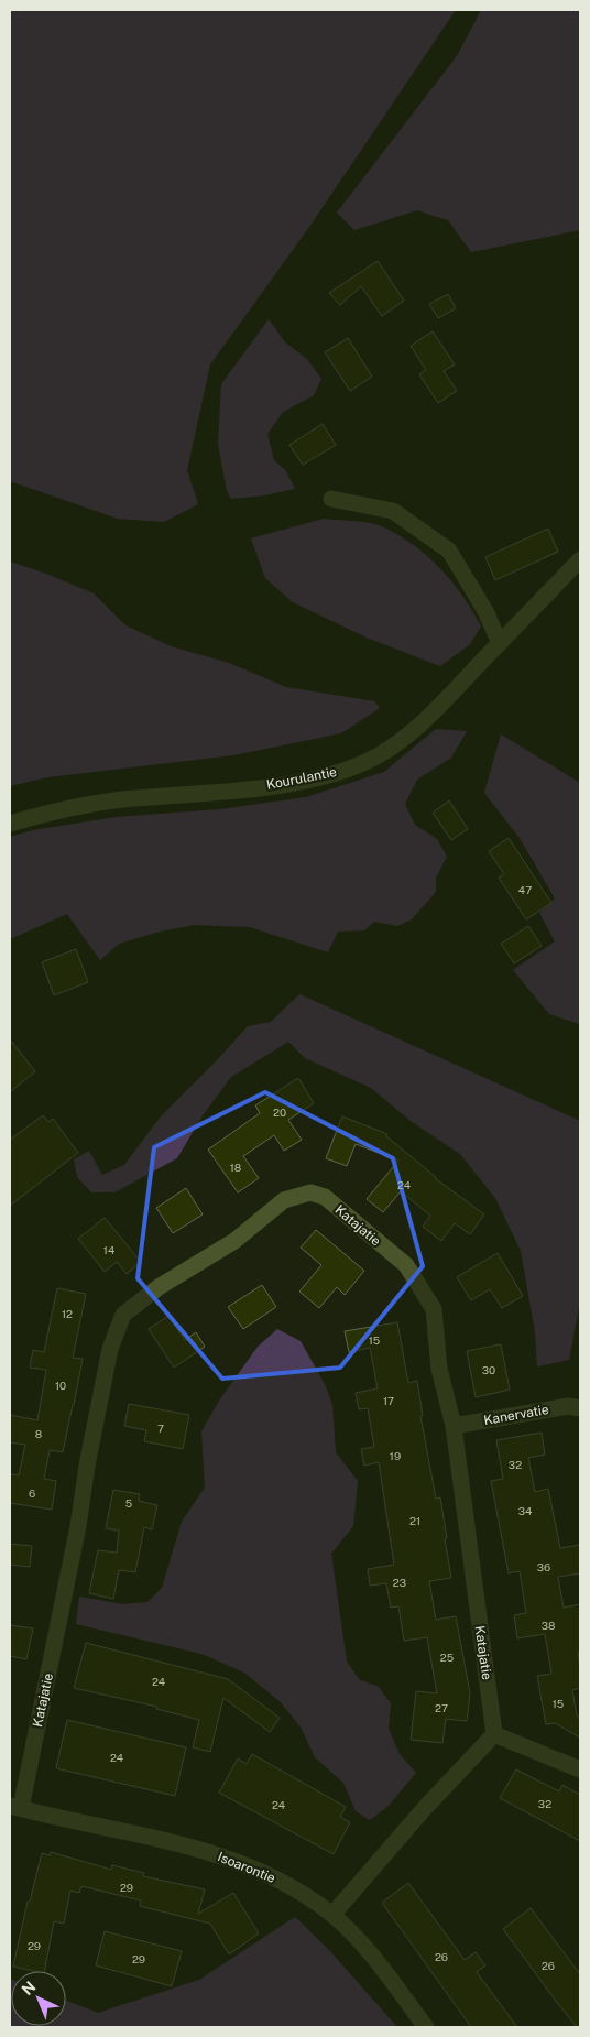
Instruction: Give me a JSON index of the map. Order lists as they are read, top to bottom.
{
  "streets": {
    "street": [
      "Kourulantie",
      "Katajatie",
      "Kanervatie",
      "Isoarontie"
    ]
  },
  "crossings": [
    ["Katajatie", "Kanervatie"],
    ["Katajatie", "Isoarontie"]
  ],
  "house_numbers": [
    "47",
    "20",
    "18",
    "24",
    "14",
    "12",
    "15",
    "30",
    "10",
    "17",
    "7",
    "8",
    "19",
    "32",
    "6",
    "5",
    "34",
    "21",
    "36",
    "23",
    "38",
    "25",
    "24",
    "15",
    "27",
    "24",
    "32",
    "24",
    "29",
    "29",
    "26",
    "29",
    "26"
  ],
  "north": "top left"
}
